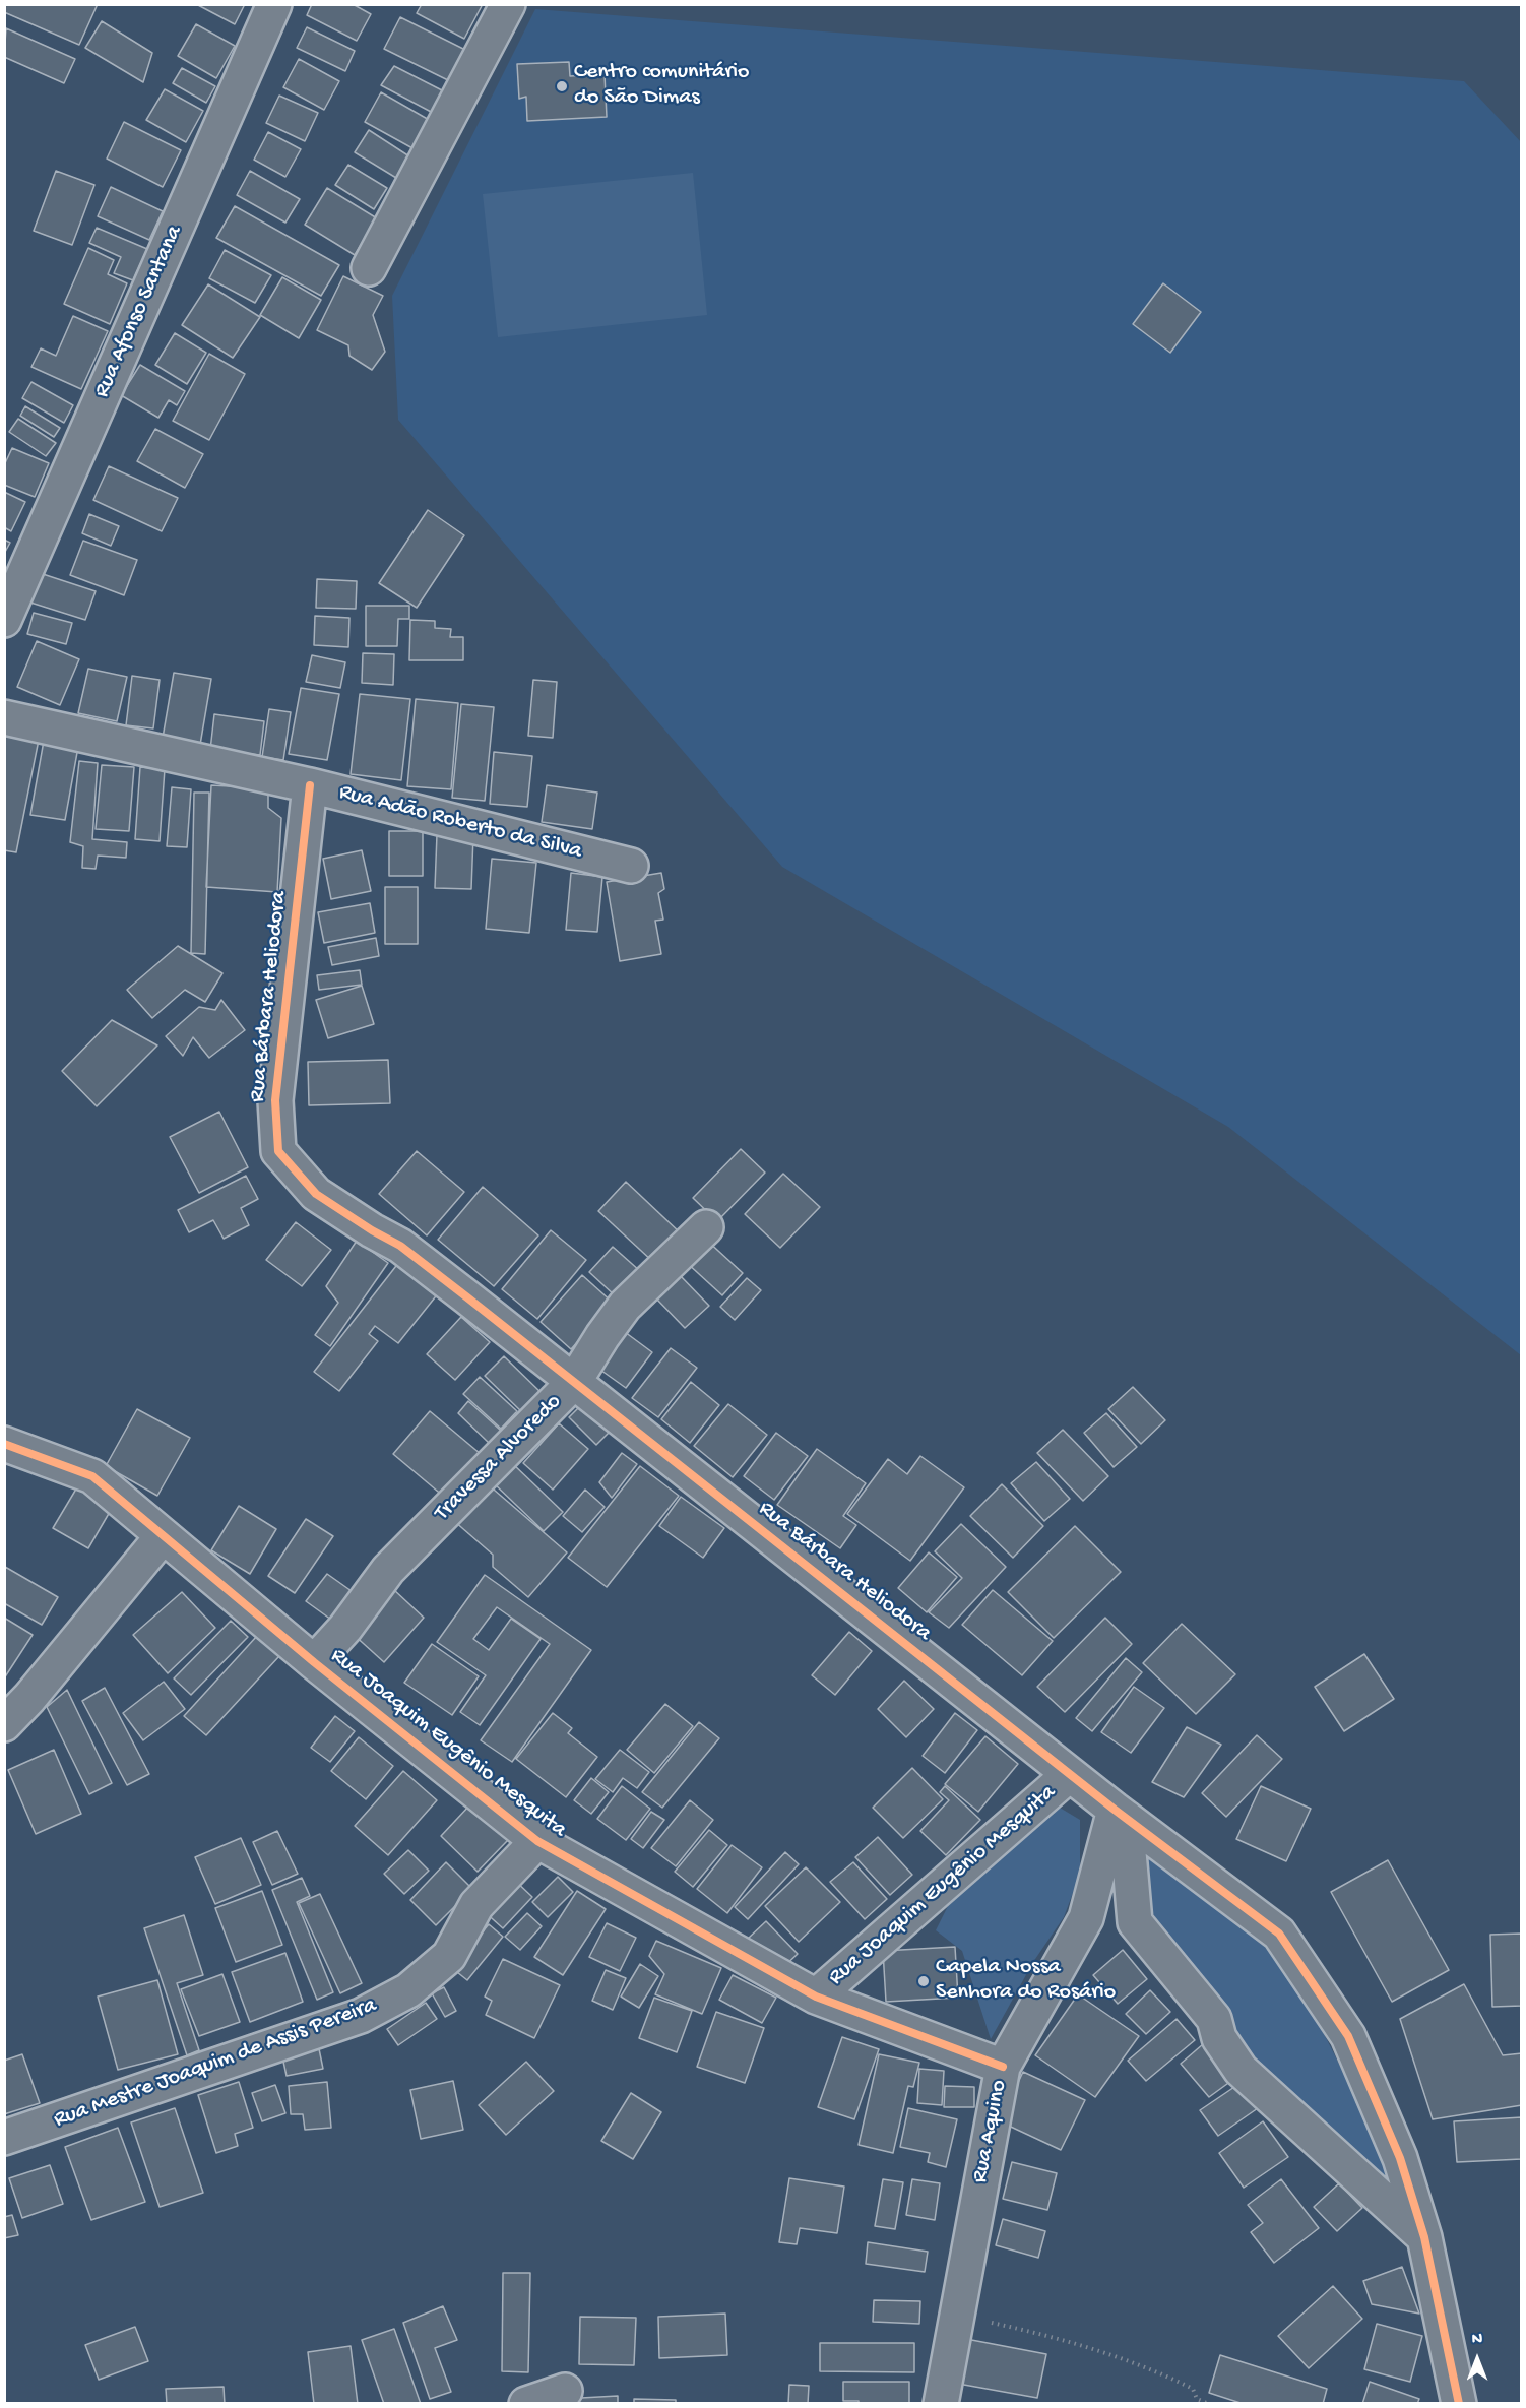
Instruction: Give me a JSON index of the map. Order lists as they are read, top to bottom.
{
  "streets": {
    "street": [
      "Rua Afonso Santana",
      "Rua Adão Roberto da Silva",
      "Rua Bárbara Heliodora",
      "Travessa Alvoredo",
      "Rua Joaquim Eugênio Mesquita",
      "Rua Mestre Joaquim de Assis Pereira",
      "Rua Aquino"
    ]
  },
  "crossings": [
    ["Rua Adão Roberto da Silva", "Rua Bárbara Heliodora"],
    ["Rua Bárbara Heliodora", "Travessa Alvoredo"],
    ["Rua Bárbara Heliodora", "Rua Joaquim Eugênio Mesquita"],
    ["Rua Bárbara Heliodora", "Rua Aquino"],
    ["Travessa Alvoredo", "Rua Joaquim Eugênio Mesquita"],
    ["Rua Joaquim Eugênio Mesquita", "Rua Mestre Joaquim de Assis Pereira"],
    ["Rua Joaquim Eugênio Mesquita", "Rua Aquino"]
  ],
  "places": ["Centro comunitário do São Dimas", "Capela Nossa Senhora do Rosário"],
  "north": "top"
}
